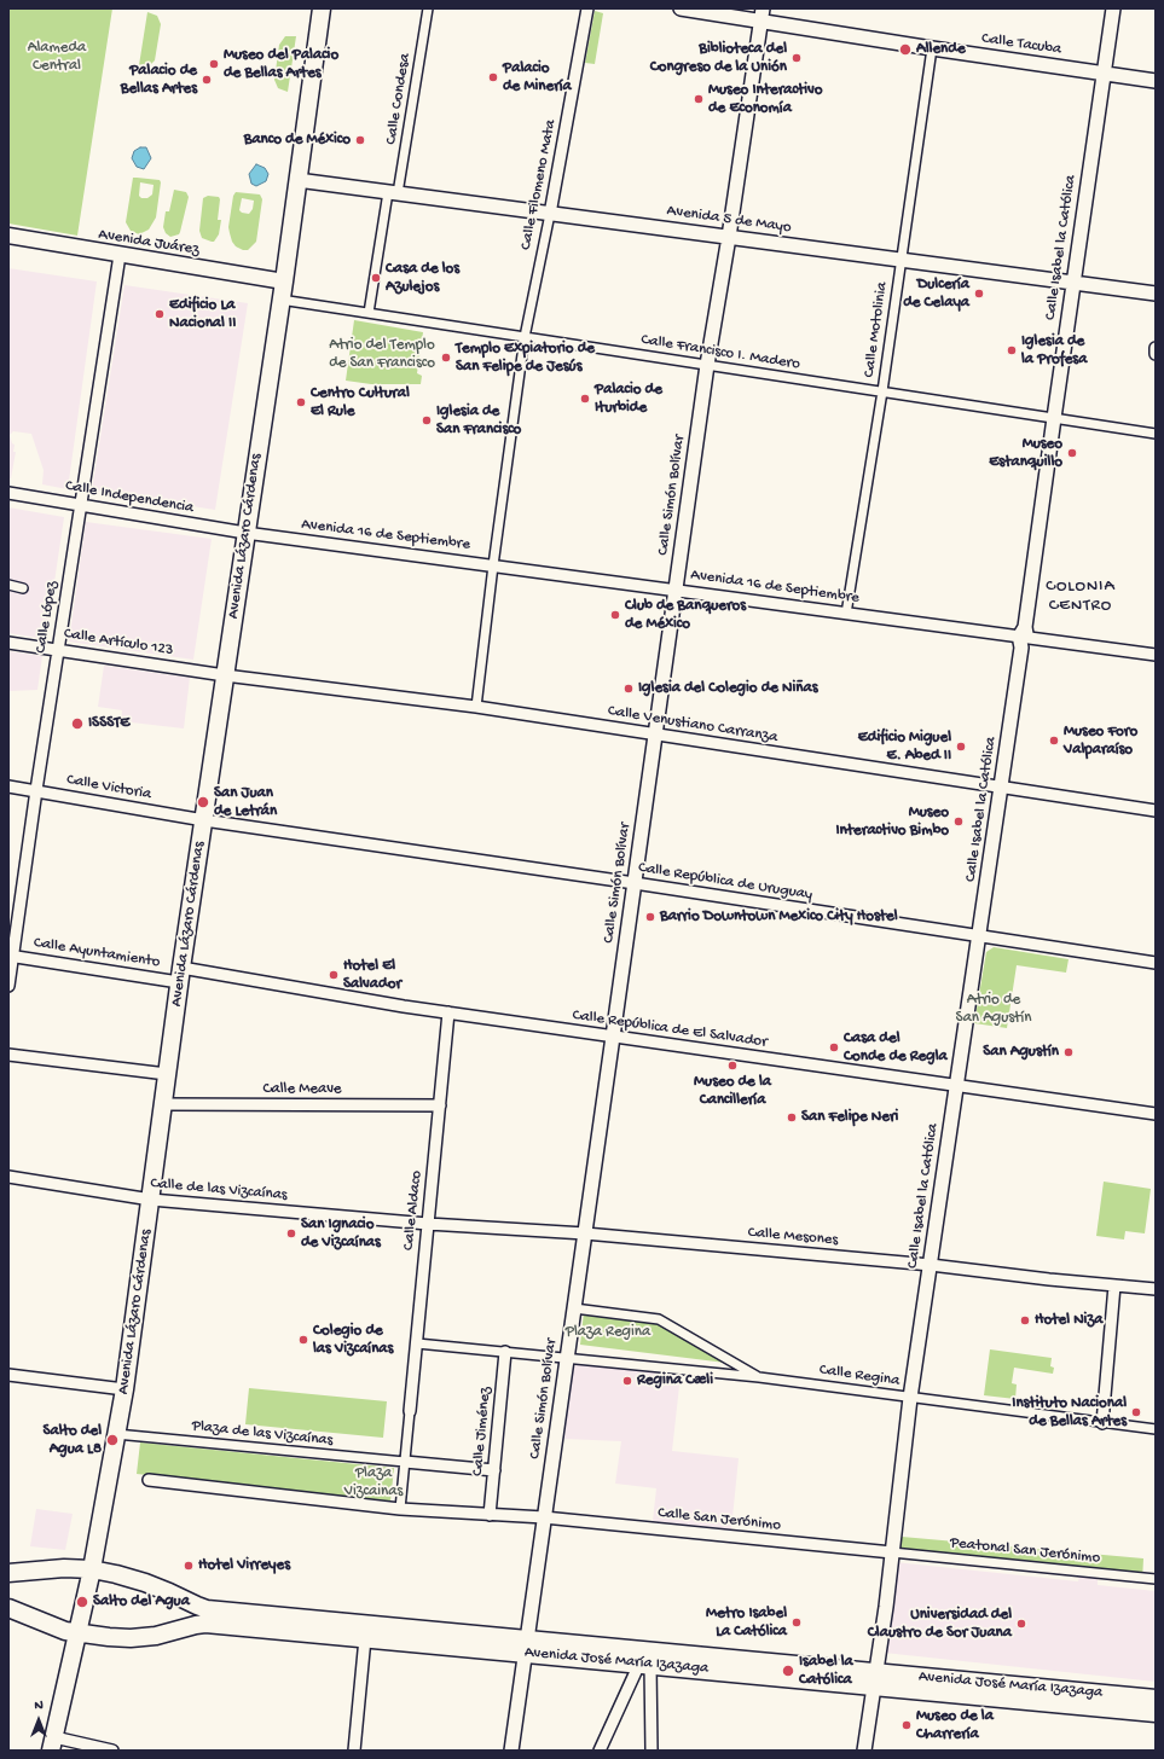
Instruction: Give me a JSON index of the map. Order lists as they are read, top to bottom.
{
  "streets": {
    "main road": ["Avenida Juárez", "Avenida Lázaro Cárdenas", "Avenida José María Izazaga"],
    "street": [
      "Calle Tacuba",
      "Calle Condesa",
      "Calle Filomeno Mata",
      "Avenida 5 de Mayo",
      "Calle Isabel la Católica",
      "Calle Motolinia",
      "Calle Francisco I. Madero",
      "Calle Simón Bolívar",
      "Calle Independencia",
      "Avenida 16 de Septiembre",
      "Calle López",
      "Calle Artículo 123",
      "Calle Venustiano Carranza",
      "Calle Victoria",
      "Calle República de Uruguay",
      "Calle Ayuntamiento",
      "Calle República de El Salvador",
      "Calle Meave",
      "Calle de las Vizcaínas",
      "Calle Aldaco",
      "Calle Mesones",
      "Calle Regina",
      "Calle Jiménez",
      "Plaza de las Vizcaínas",
      "Calle San Jerónimo",
      "Peatonal San Jerónimo"
    ]
  },
  "crossings": [
    ["Calle Tacuba", "Calle Isabel la Católica"],
    ["Calle Tacuba", "Calle Motolinia"],
    ["Calle Tacuba", "Calle Simón Bolívar"],
    ["Calle Condesa", "Avenida 5 de Mayo"],
    ["Calle Condesa", "Calle Francisco I. Madero"],
    ["Calle Filomeno Mata", "Avenida 5 de Mayo"],
    ["Calle Filomeno Mata", "Calle Francisco I. Madero"],
    ["Calle Filomeno Mata", "Avenida 16 de Septiembre"],
    ["Calle Filomeno Mata", "Calle Venustiano Carranza"],
    ["Avenida 5 de Mayo", "Calle Isabel la Católica"],
    ["Avenida 5 de Mayo", "Calle Motolinia"],
    ["Avenida 5 de Mayo", "Calle Simón Bolívar"],
    ["Avenida 5 de Mayo", "Avenida Lázaro Cárdenas"],
    ["Avenida Juárez", "Avenida Lázaro Cárdenas"],
    ["Avenida Juárez", "Calle López"],
    ["Calle Isabel la Católica", "Calle Francisco I. Madero"],
    ["Calle Isabel la Católica", "Avenida 16 de Septiembre"],
    ["Calle Isabel la Católica", "Calle Venustiano Carranza"],
    ["Calle Isabel la Católica", "Calle República de Uruguay"],
    ["Calle Isabel la Católica", "Calle República de El Salvador"],
    ["Calle Isabel la Católica", "Calle Mesones"],
    ["Calle Isabel la Católica", "Calle Regina"],
    ["Calle Isabel la Católica", "Calle San Jerónimo"],
    ["Calle Isabel la Católica", "Peatonal San Jerónimo"],
    ["Calle Isabel la Católica", "Avenida José María Izazaga"],
    ["Calle Motolinia", "Calle Francisco I. Madero"],
    ["Calle Motolinia", "Avenida 16 de Septiembre"],
    ["Calle Francisco I. Madero", "Calle Simón Bolívar"],
    ["Calle Francisco I. Madero", "Avenida Lázaro Cárdenas"],
    ["Calle Simón Bolívar", "Avenida 16 de Septiembre"],
    ["Calle Simón Bolívar", "Calle Venustiano Carranza"],
    ["Calle Simón Bolívar", "Calle República de Uruguay"],
    ["Calle Simón Bolívar", "Calle República de El Salvador"],
    ["Calle Simón Bolívar", "Calle Mesones"],
    ["Calle Simón Bolívar", "Calle Regina"],
    ["Calle Simón Bolívar", "Calle San Jerónimo"],
    ["Calle Simón Bolívar", "Avenida José María Izazaga"],
    ["Calle Independencia", "Avenida 16 de Septiembre"],
    ["Calle Independencia", "Avenida Lázaro Cárdenas"],
    ["Calle Independencia", "Calle López"],
    ["Avenida 16 de Septiembre", "Avenida Lázaro Cárdenas"],
    ["Avenida Lázaro Cárdenas", "Calle Artículo 123"],
    ["Avenida Lázaro Cárdenas", "Calle Venustiano Carranza"],
    ["Avenida Lázaro Cárdenas", "Calle Victoria"],
    ["Avenida Lázaro Cárdenas", "Calle República de Uruguay"],
    ["Avenida Lázaro Cárdenas", "Calle Ayuntamiento"],
    ["Avenida Lázaro Cárdenas", "Calle República de El Salvador"],
    ["Avenida Lázaro Cárdenas", "Calle Meave"],
    ["Avenida Lázaro Cárdenas", "Calle de las Vizcaínas"],
    ["Avenida Lázaro Cárdenas", "Plaza de las Vizcaínas"],
    ["Avenida Lázaro Cárdenas", "Avenida José María Izazaga"],
    ["Calle López", "Calle Artículo 123"],
    ["Calle López", "Calle Victoria"],
    ["Calle López", "Calle Ayuntamiento"],
    ["Calle Artículo 123", "Calle Venustiano Carranza"],
    ["Calle Victoria", "Calle República de Uruguay"],
    ["Calle Ayuntamiento", "Calle República de El Salvador"],
    ["Calle República de El Salvador", "Calle Aldaco"],
    ["Calle Meave", "Calle Aldaco"],
    ["Calle de las Vizcaínas", "Calle Aldaco"],
    ["Calle de las Vizcaínas", "Calle Mesones"],
    ["Calle Aldaco", "Calle Mesones"],
    ["Calle San Jerónimo", "Peatonal San Jerónimo"]
  ],
  "districts": ["COLONIA CENTRO"],
  "parks": [
    "Alameda Central",
    "Atrio del Templo de San Francisco",
    "Atrio de San Agustín",
    "Plaza Regina",
    "Plaza Vizcainas"
  ],
  "places": [
    "Allende",
    "Biblioteca del Congreso de la Unión",
    "Museo del Palacio de Bellas Artes",
    "Palacio de Minería",
    "Palacio de Bellas Artes",
    "Museo Interactivo de Economía",
    "Banco de México",
    "Casa de los Azulejos",
    "Dulcería de Celaya",
    "Edificio La Nacional II",
    "Iglesia de la Profesa",
    "Templo Expiatorio de San Felipe de Jesús",
    "Palacio de Iturbide",
    "Centro Cultural El Rule",
    "Iglesia de San Francisco",
    "Museo Estanquillo",
    "Club de Banqueros de México",
    "Iglesia del Colegio de Niñas",
    "ISSSTE",
    "Museo Foro Valparaíso",
    "Edificio Miguel E. Abed II",
    "San Juan de Letrán",
    "Museo Interactivo Bimbo",
    "Barrio Downtown Mexico City Hostel",
    "Hotel El Salvador",
    "Casa del Conde de Regla",
    "San Agustín",
    "Museo de la Cancillería",
    "San Felipe Neri",
    "San Ignacio de Vizcaínas",
    "Hotel Niza",
    "Colegio de las Vizcaínas",
    "Regina Cæli",
    "Instituto Nacional de Bellas Artes",
    "Salto del Agua L8",
    "Hotel Virreyes",
    "Salto del Agua",
    "Metro Isabel La Católica",
    "Universidad del Claustro de Sor Juana",
    "Isabel la Católica",
    "Museo de la Charrería"
  ],
  "north": "top"
}
